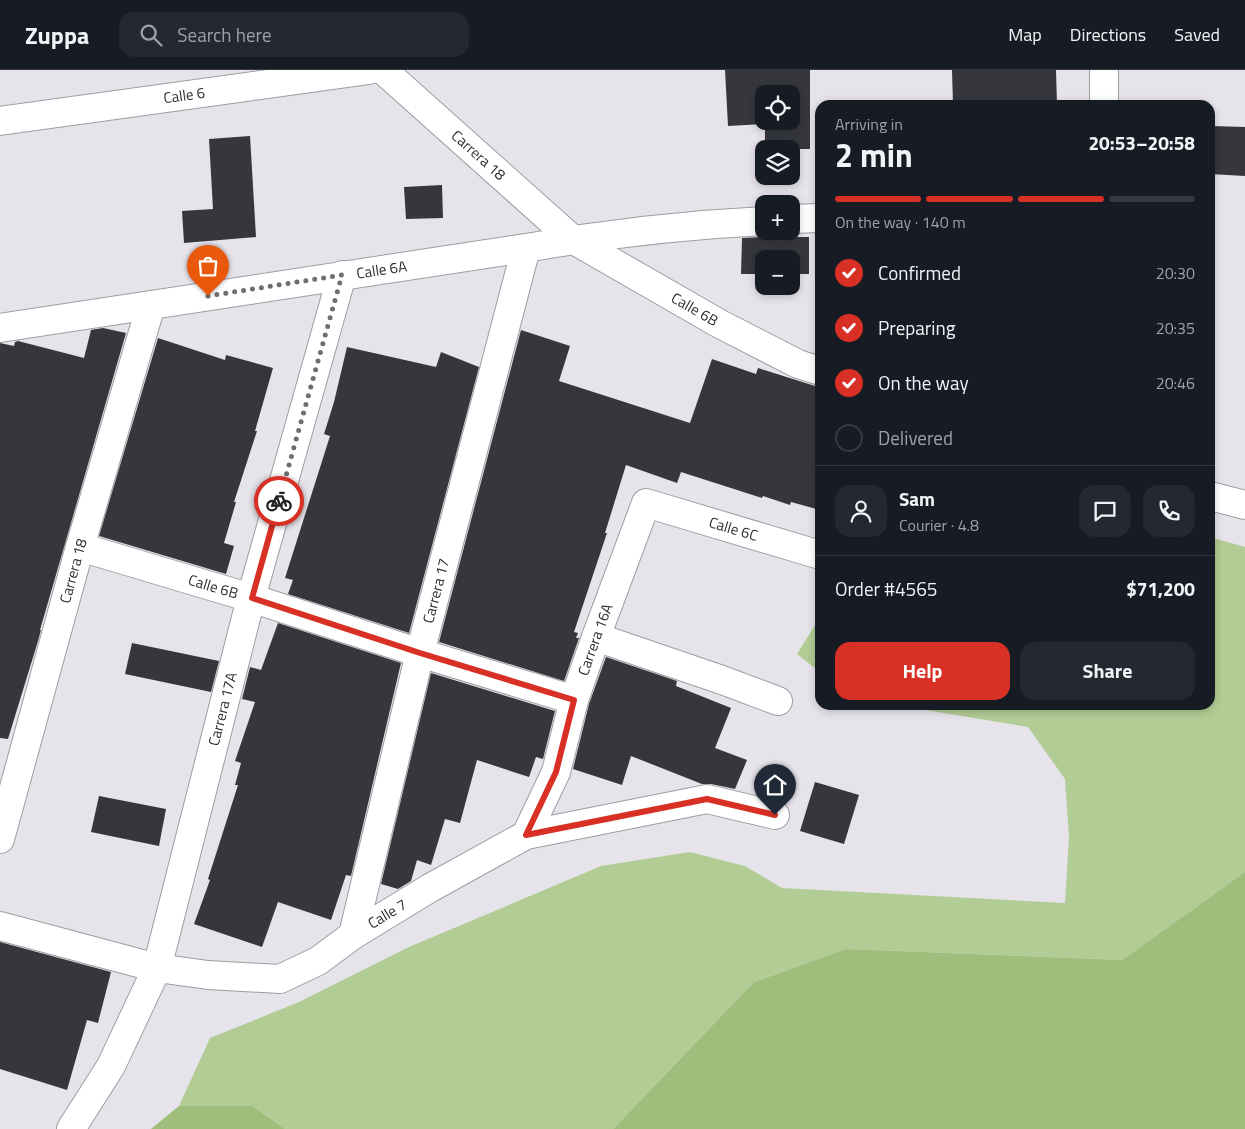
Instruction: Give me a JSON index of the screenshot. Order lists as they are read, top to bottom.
{
  "streets": {
    "street": [
      "Calle 6",
      "Carrera 18",
      "Calle 6A",
      "Calle 6B",
      "Calle 6C",
      "Carrera 17",
      "Carrera 16A",
      "Carrera 17A",
      "Calle 7"
    ]
  },
  "crossings": [
    ["Carrera 18", "Calle 6A"],
    ["Carrera 18", "Calle 6B"],
    ["Calle 6A", "Calle 6B"],
    ["Calle 6A", "Carrera 17"],
    ["Calle 6A", "Carrera 17A"],
    ["Calle 6B", "Carrera 17"],
    ["Calle 6B", "Carrera 16A"],
    ["Calle 6B", "Carrera 17A"],
    ["Calle 6C", "Carrera 16A"],
    ["Carrera 17", "Calle 7"],
    ["Carrera 16A", "Calle 7"],
    ["Carrera 17A", "Calle 7"]
  ],
  "page": {
    "header": "Zuppa",
    "search": "Search here",
    "nav": ["Map", "Directions", "Saved"],
    "map_buttons": ["+", "−"],
    "heading": ["2 min", "Arriving in", "20:53–20:58"],
    "panel": [
      "Sam",
      "Courier · 4.8",
      "Order #4565",
      "$71,200"
    ],
    "bar": "On the way · 140 m",
    "list": [
      ["Confirmed", "20:30"],
      ["Preparing", "20:35"],
      ["On the way", "20:46"],
      "Delivered"
    ],
    "buttons": ["Help", "Share"]
  }
}
